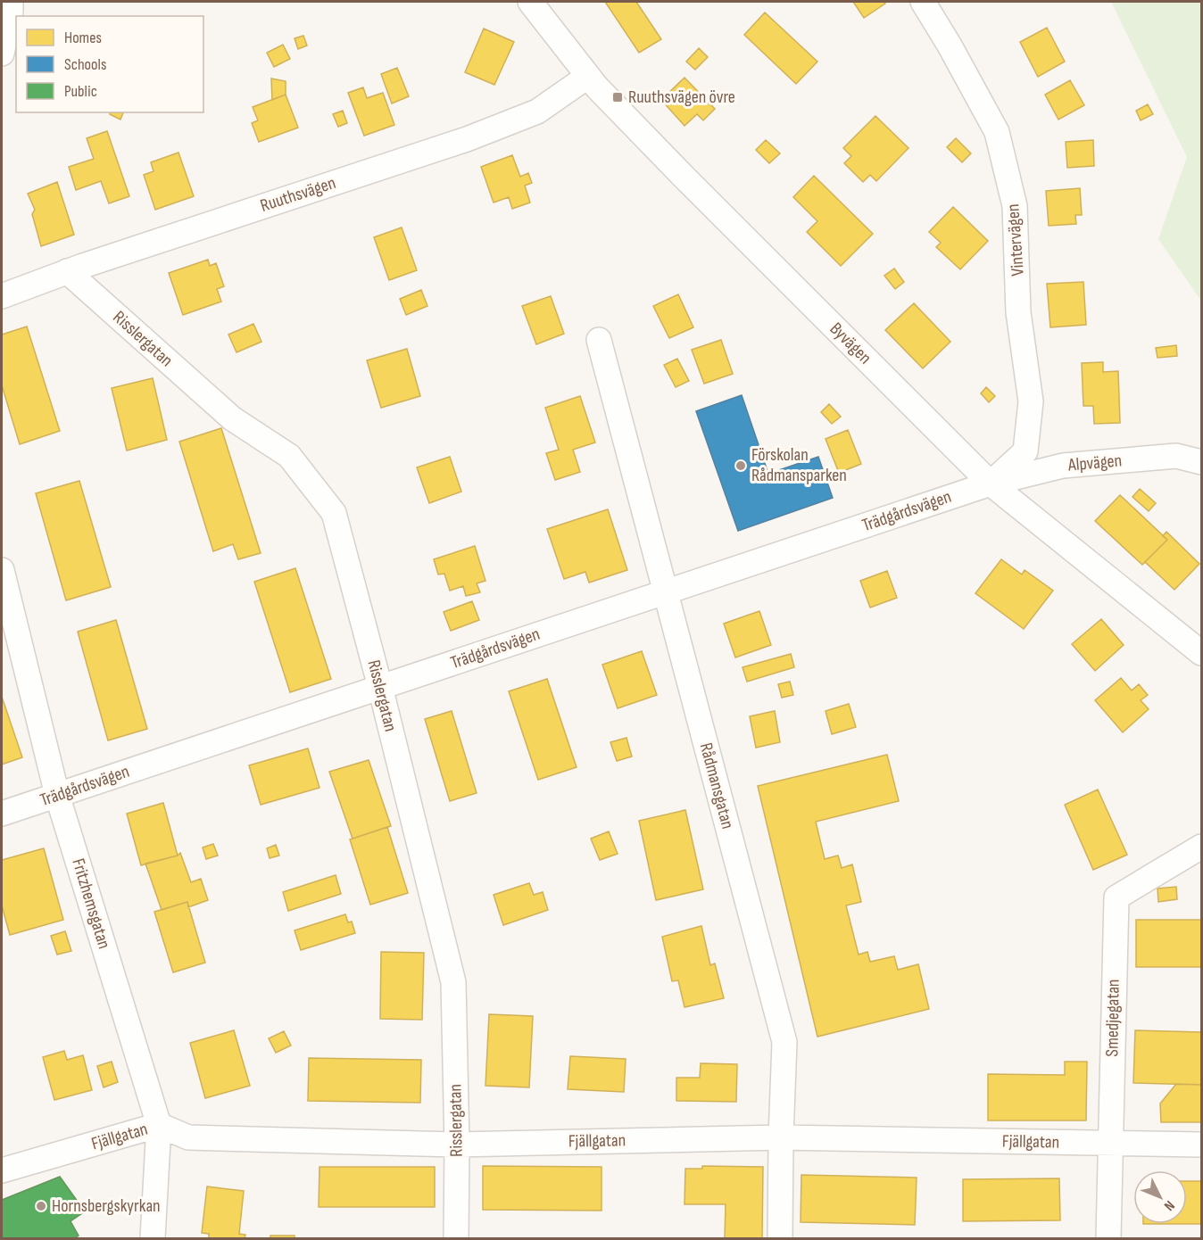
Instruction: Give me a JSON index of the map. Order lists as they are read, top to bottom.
{
  "streets": {
    "street": [
      "Ruuthsvägen",
      "Vintervägen",
      "Risslergatan",
      "Byvägen",
      "Alpvägen",
      "Trädgårdsvägen",
      "Rådmansgatan",
      "Fritzhemsgatan",
      "Smedjegatan",
      "Fjällgatan"
    ]
  },
  "crossings": [
    ["Ruuthsvägen", "Risslergatan"],
    ["Ruuthsvägen", "Byvägen"],
    ["Vintervägen", "Byvägen"],
    ["Vintervägen", "Alpvägen"],
    ["Vintervägen", "Trädgårdsvägen"],
    ["Risslergatan", "Trädgårdsvägen"],
    ["Risslergatan", "Fjällgatan"],
    ["Byvägen", "Alpvägen"],
    ["Byvägen", "Trädgårdsvägen"],
    ["Alpvägen", "Trädgårdsvägen"],
    ["Trädgårdsvägen", "Rådmansgatan"],
    ["Trädgårdsvägen", "Fritzhemsgatan"],
    ["Rådmansgatan", "Fjällgatan"],
    ["Fritzhemsgatan", "Fjällgatan"],
    ["Smedjegatan", "Fjällgatan"]
  ],
  "places": {
    "transit": ["Ruuthsvägen övre"],
    "other": ["Förskolan Rådmansparken", "Hornsbergskyrkan"]
  },
  "legend": ["Homes", "Schools", "Public"],
  "north": "bottom right"
}
